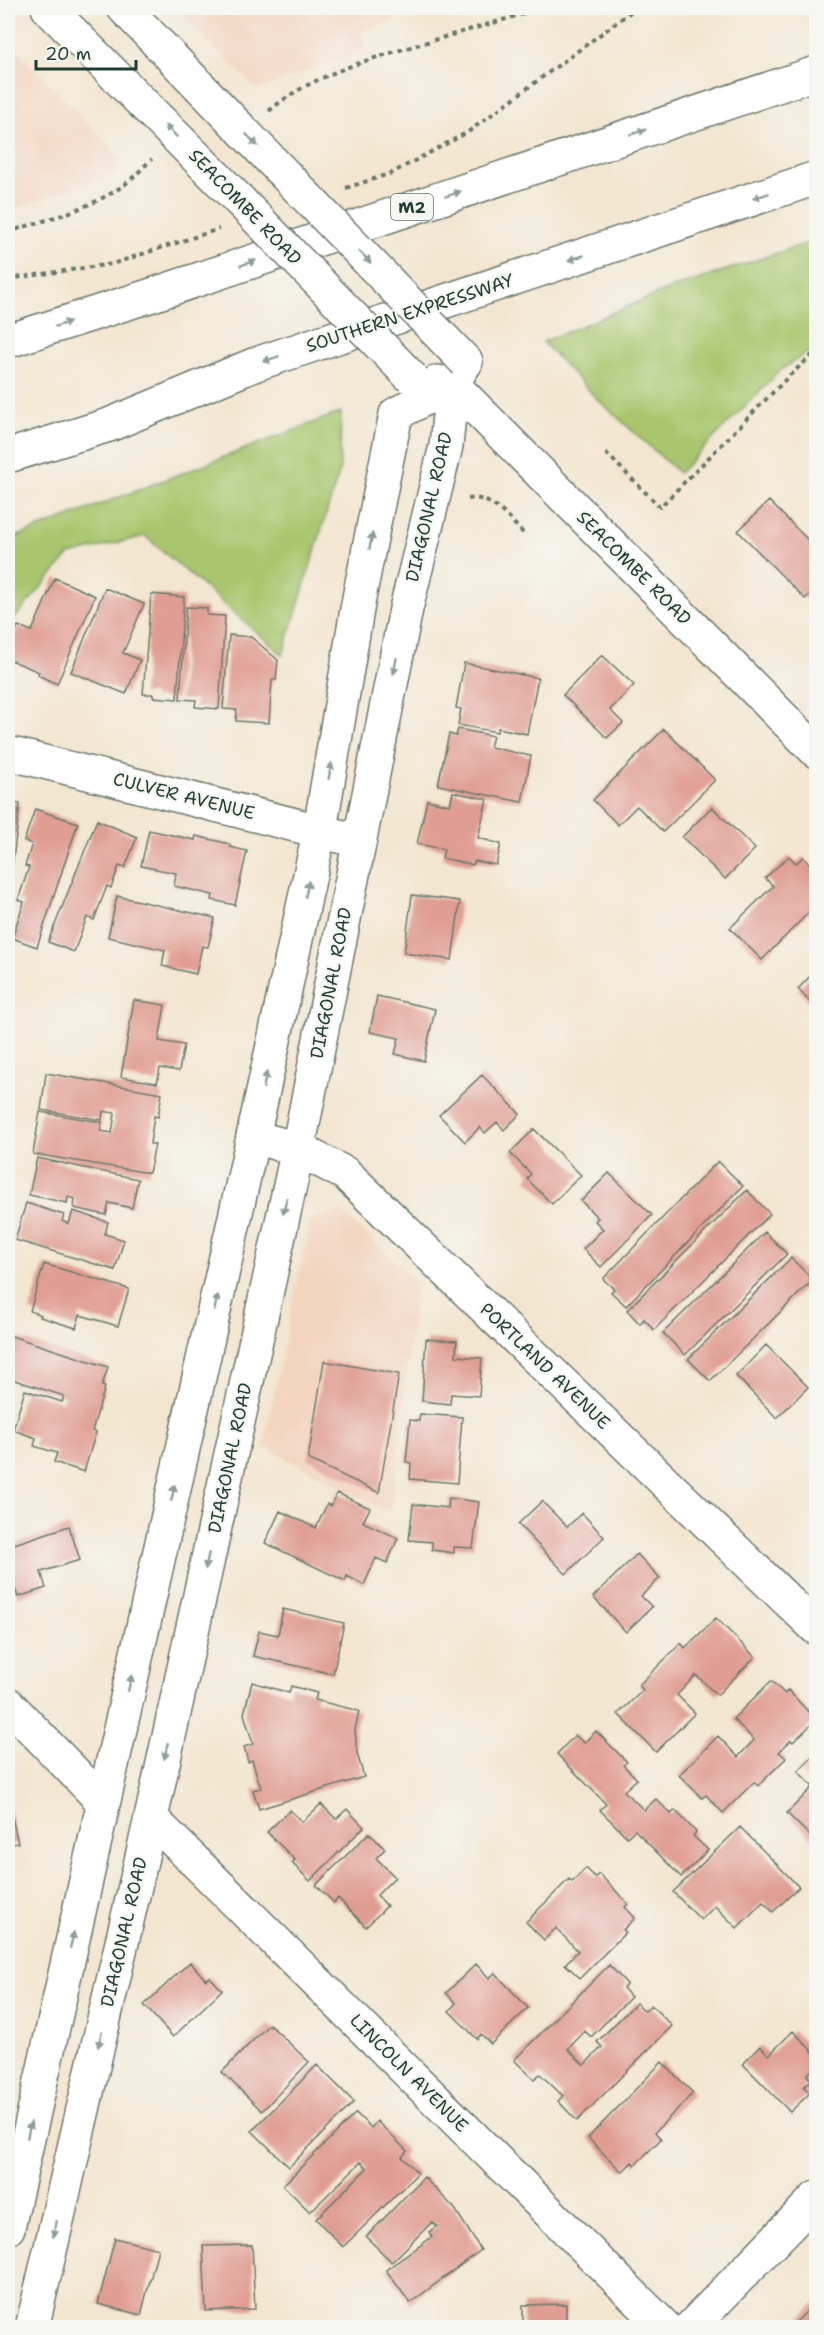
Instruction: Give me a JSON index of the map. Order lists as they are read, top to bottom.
{
  "streets": {
    "main road": [
      "SEACOMBE ROAD",
      "M2",
      "SOUTHERN EXPRESSWAY",
      "DIAGONAL ROAD",
      "CULVER AVENUE",
      "PORTLAND AVENUE",
      "LINCOLN AVENUE"
    ]
  },
  "crossings": [
    ["SEACOMBE ROAD", "DIAGONAL ROAD"],
    ["DIAGONAL ROAD", "CULVER AVENUE"],
    ["DIAGONAL ROAD", "PORTLAND AVENUE"],
    ["DIAGONAL ROAD", "LINCOLN AVENUE"]
  ],
  "scale_bar": "20 m"
}
